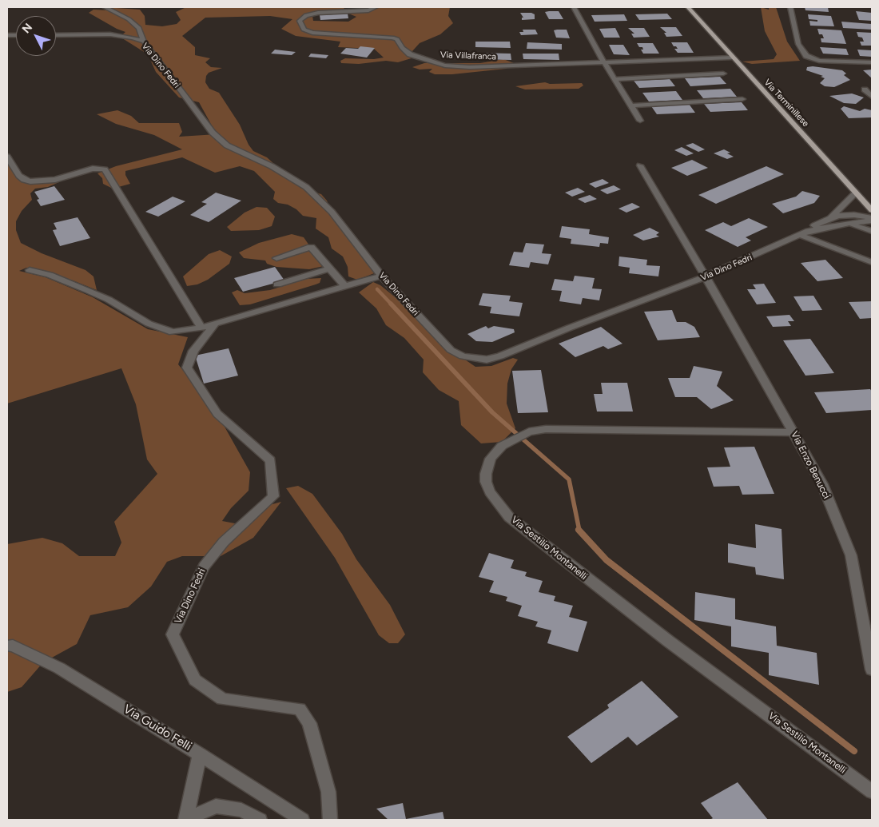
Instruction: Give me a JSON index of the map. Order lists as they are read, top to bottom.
{
  "streets": {
    "main road": ["Via Terminillese"],
    "street": [
      "Via Villafranca",
      "Via Dino Fedri",
      "Via Enzo Benucci",
      "Via Sestilio Montanelli",
      "Via Guido Felli"
    ]
  },
  "crossings": [
    ["Via Villafranca", "Via Terminillese"],
    ["Via Dino Fedri", "Via Terminillese"],
    ["Via Dino Fedri", "Via Enzo Benucci"],
    ["Via Enzo Benucci", "Via Sestilio Montanelli"]
  ],
  "north": "top left"
}
